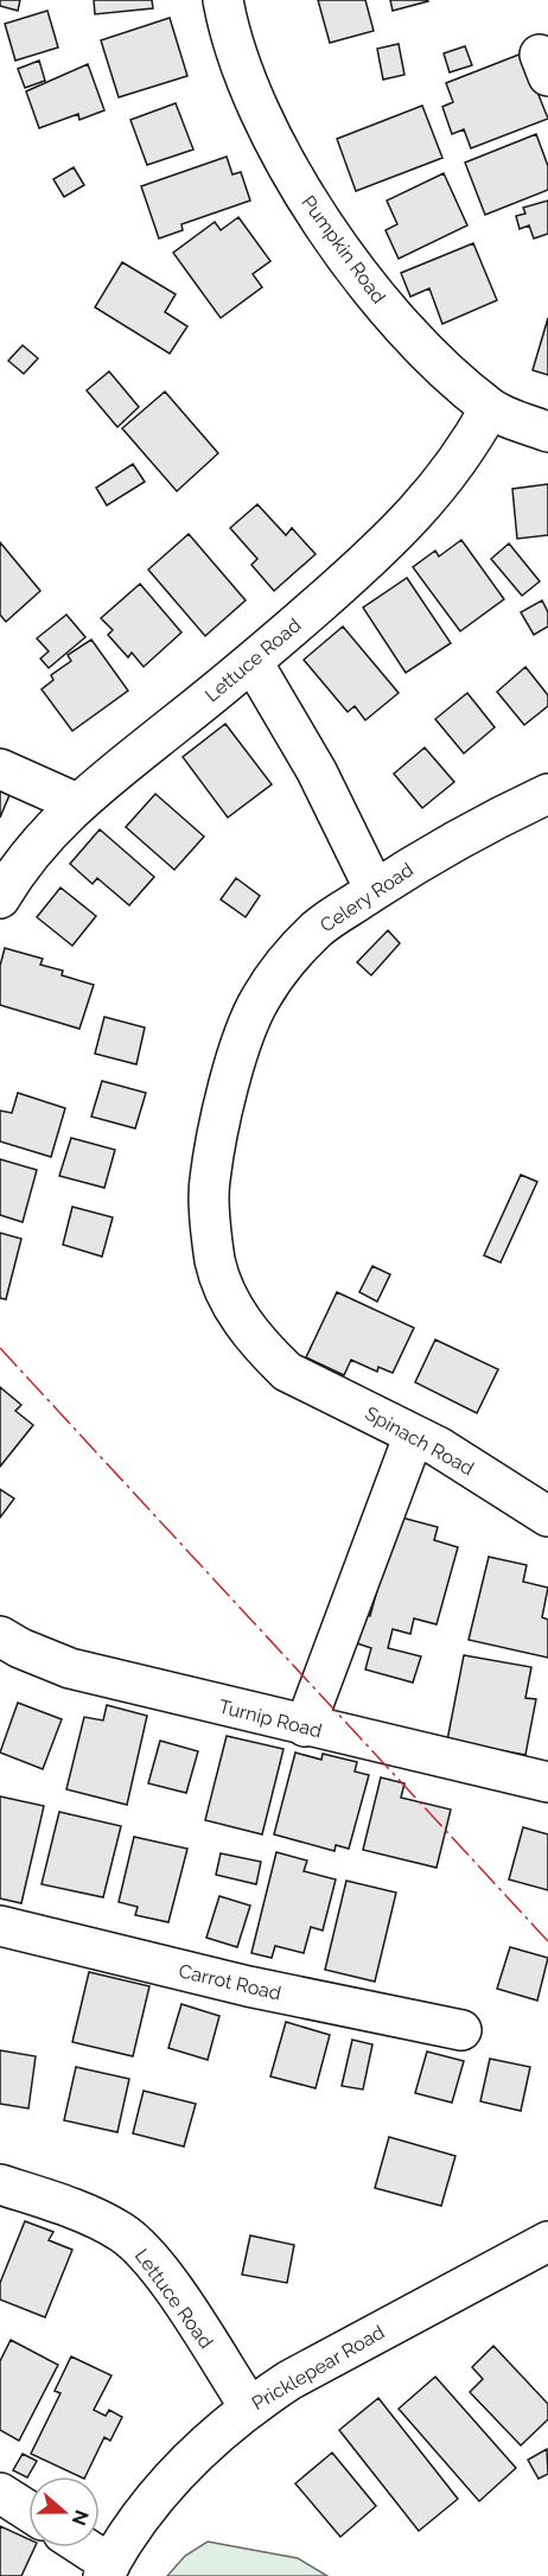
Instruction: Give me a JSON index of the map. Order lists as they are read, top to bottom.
{
  "streets": {
    "street": [
      "Pumpkin Road",
      "Lettuce Road",
      "Celery Road",
      "Spinach Road",
      "Turnip Road",
      "Carrot Road",
      "Pricklepear Road"
    ]
  },
  "crossings": [
    ["Pumpkin Road", "Lettuce Road"],
    ["Lettuce Road", "Pricklepear Road"],
    ["Celery Road", "Spinach Road"]
  ],
  "north": "right"
}
